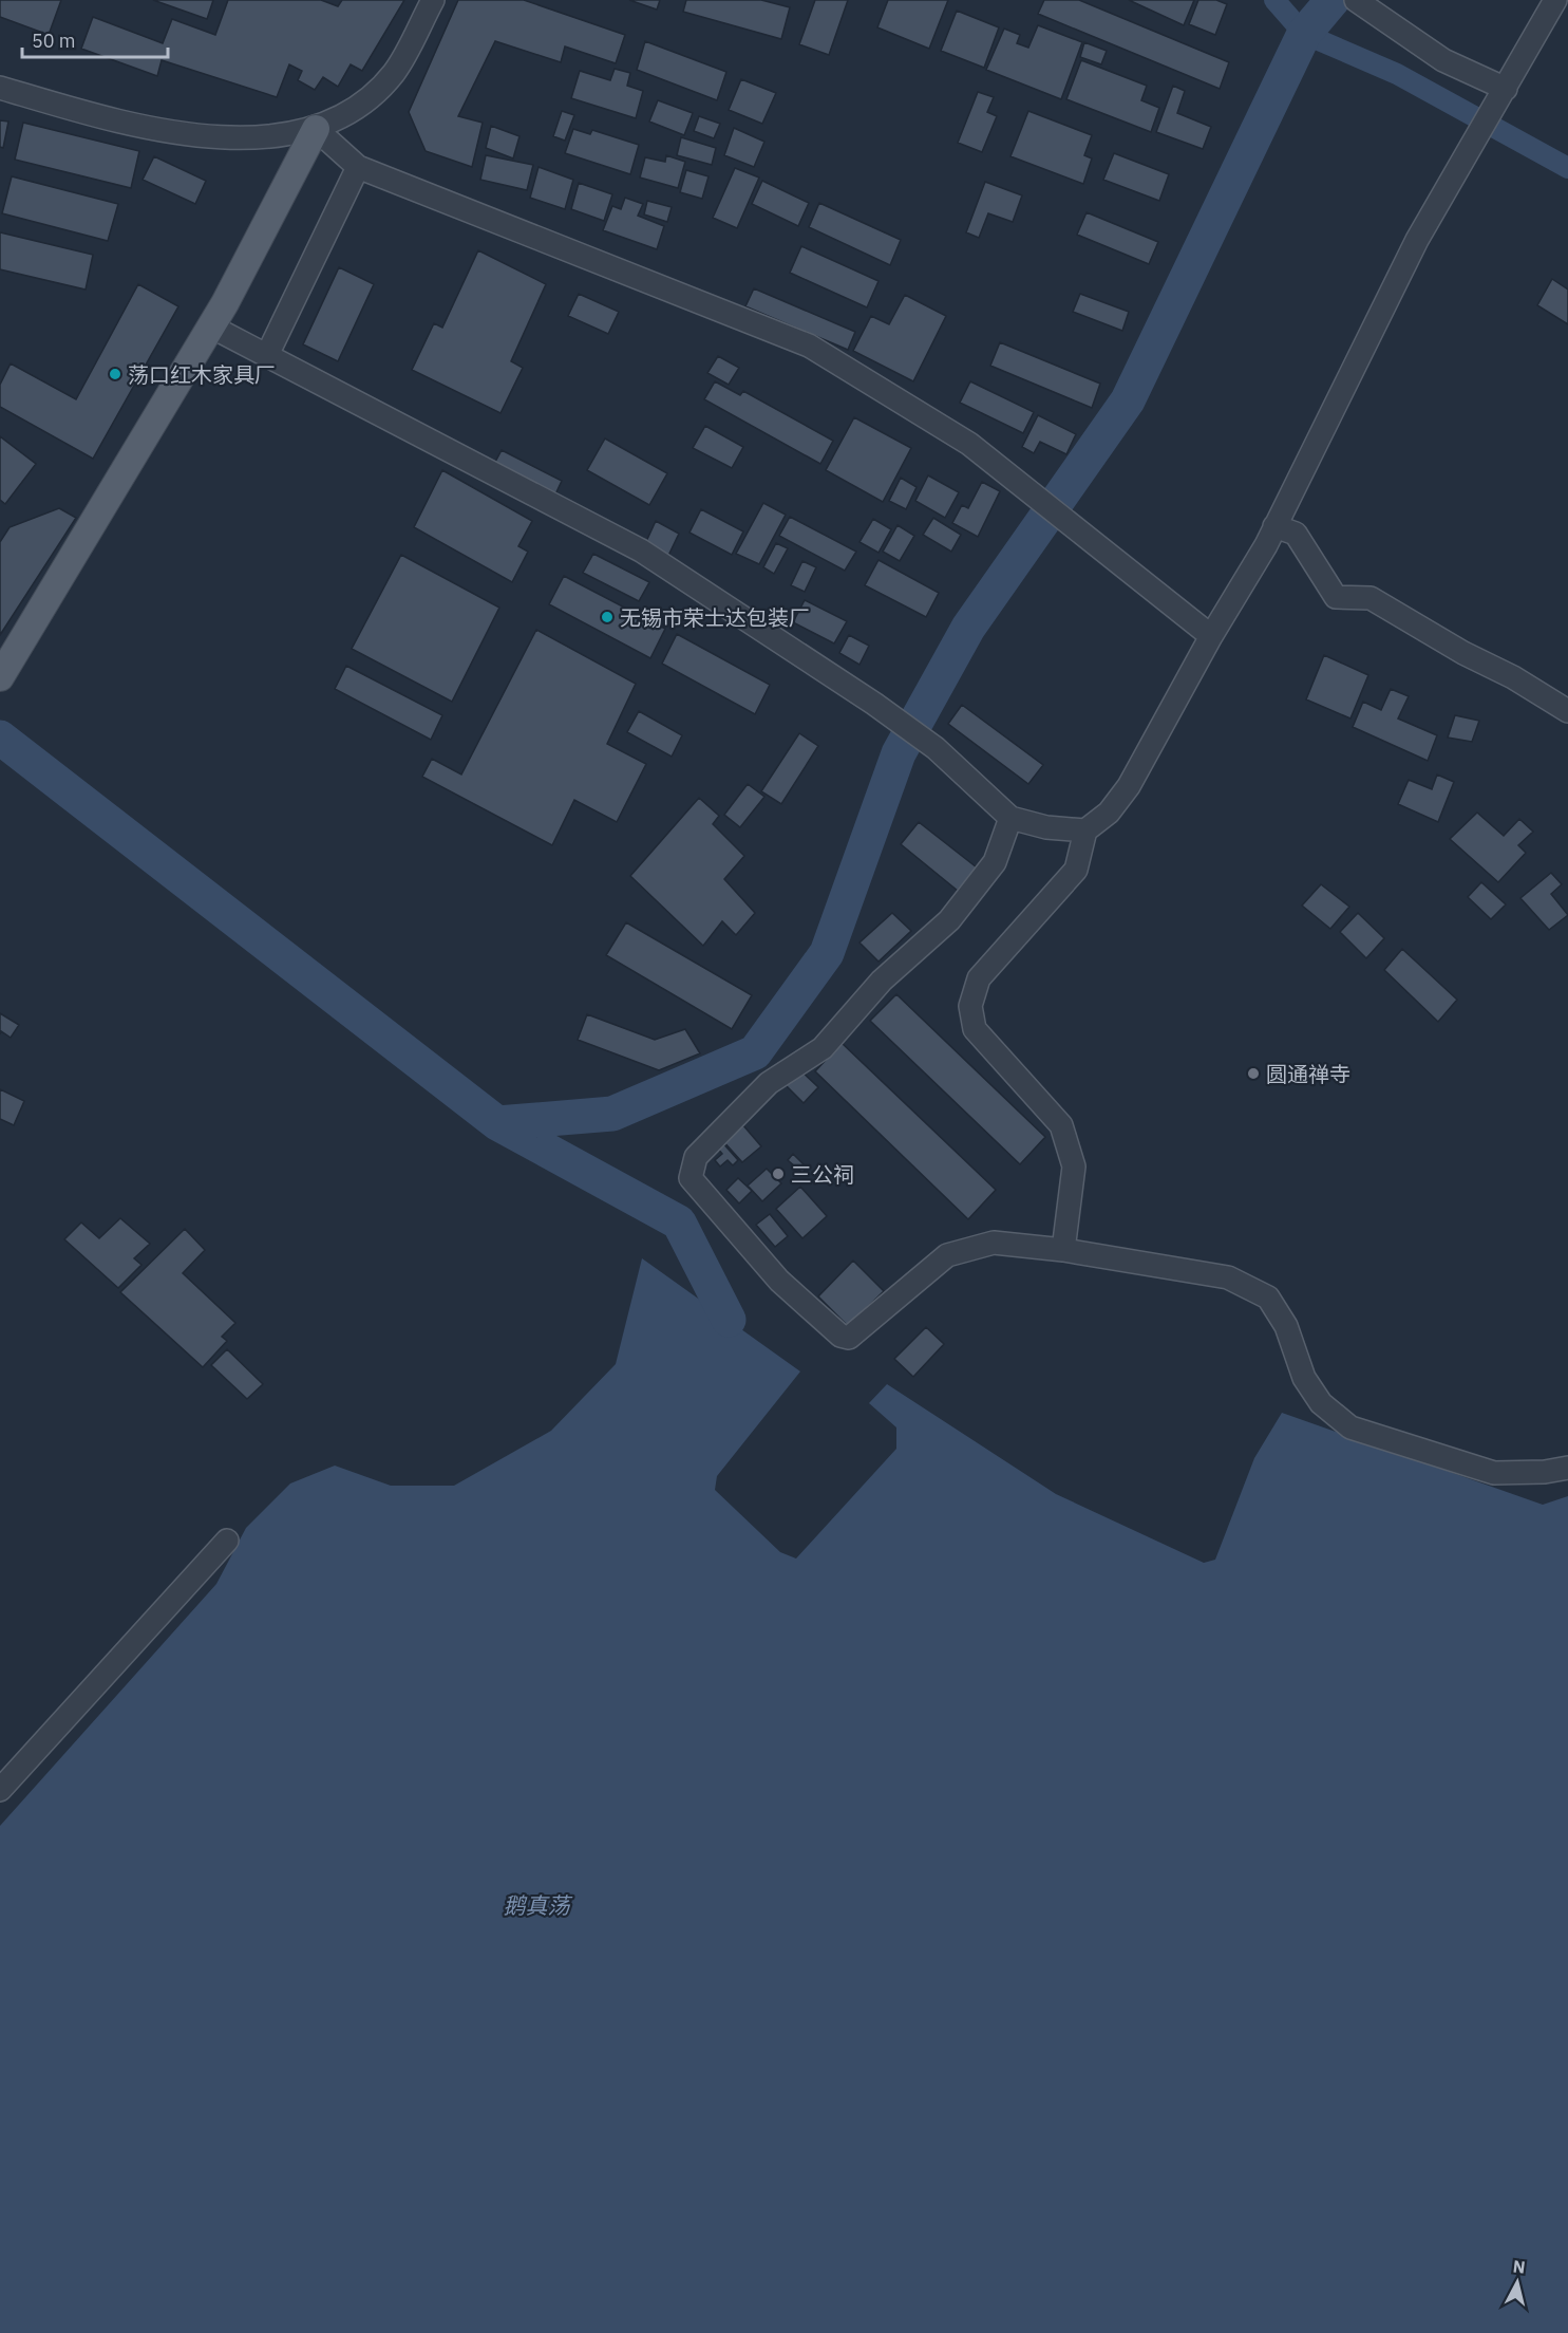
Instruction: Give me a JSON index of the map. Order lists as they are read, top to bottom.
{
  "water": ["鹅真荡"],
  "places": [
    "荡口红木家具厂",
    "无锡市荣士达包装厂",
    "圆通禅寺",
    "三公祠"
  ],
  "scale_bar": "50 m",
  "north": "top"
}
